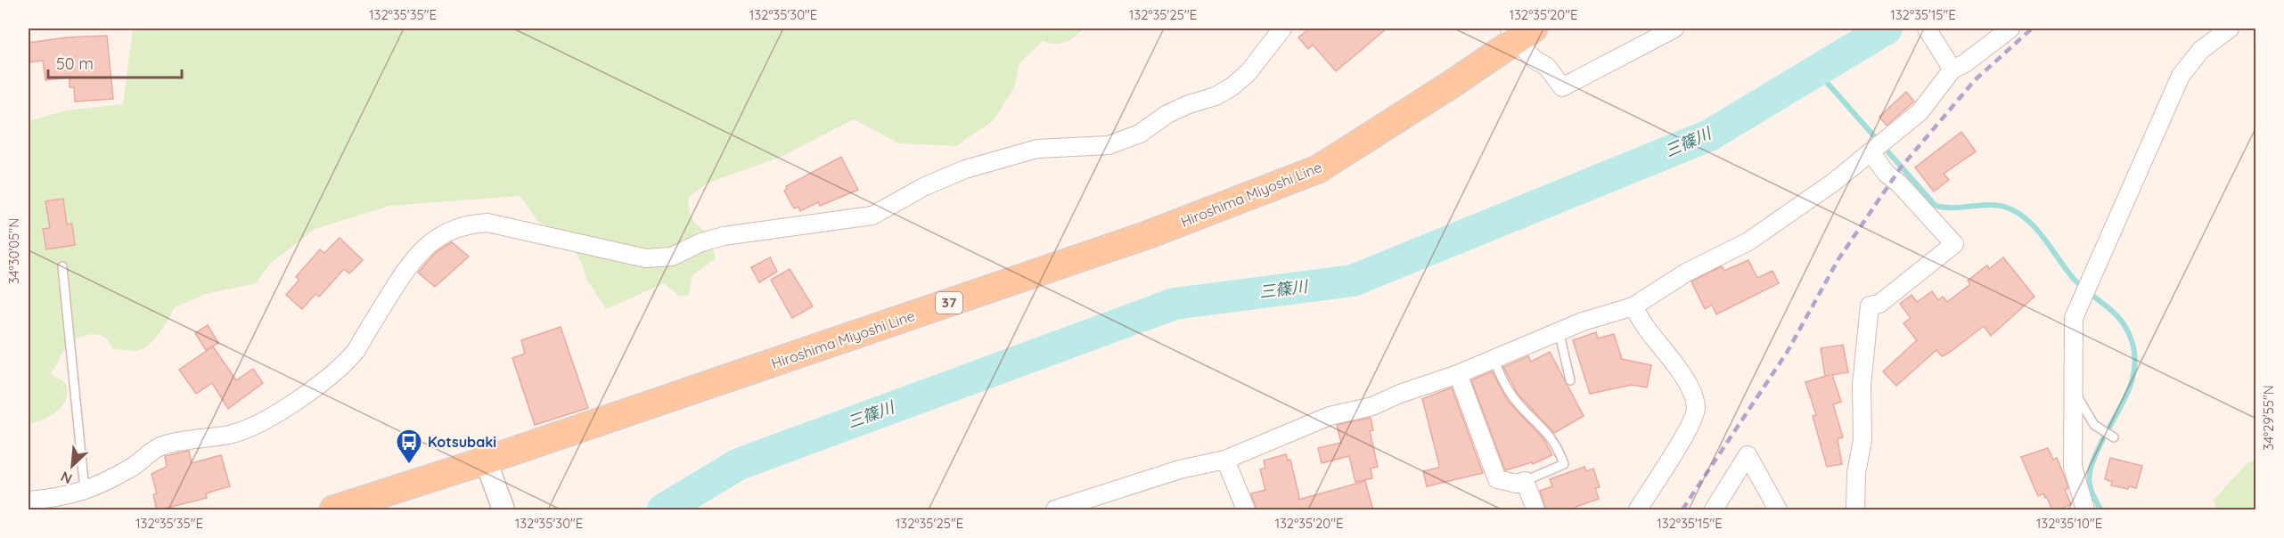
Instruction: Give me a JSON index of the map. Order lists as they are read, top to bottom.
{
  "streets": {
    "main road": ["Hiroshima Miyoshi Line", "37"]
  },
  "water": ["三篠川"],
  "places": {
    "bus stop": ["Kotsubaki"]
  },
  "scale_bar": "50 m",
  "north": "bottom left",
  "coordinates": [
    "132°35'35\"E",
    "132°35'30\"E",
    "132°35'25\"E",
    "132°35'20\"E",
    "132°35'15\"E",
    "34°30'05\"N",
    "34°29'55\"N",
    "132°35'10\"E"
  ]
}
